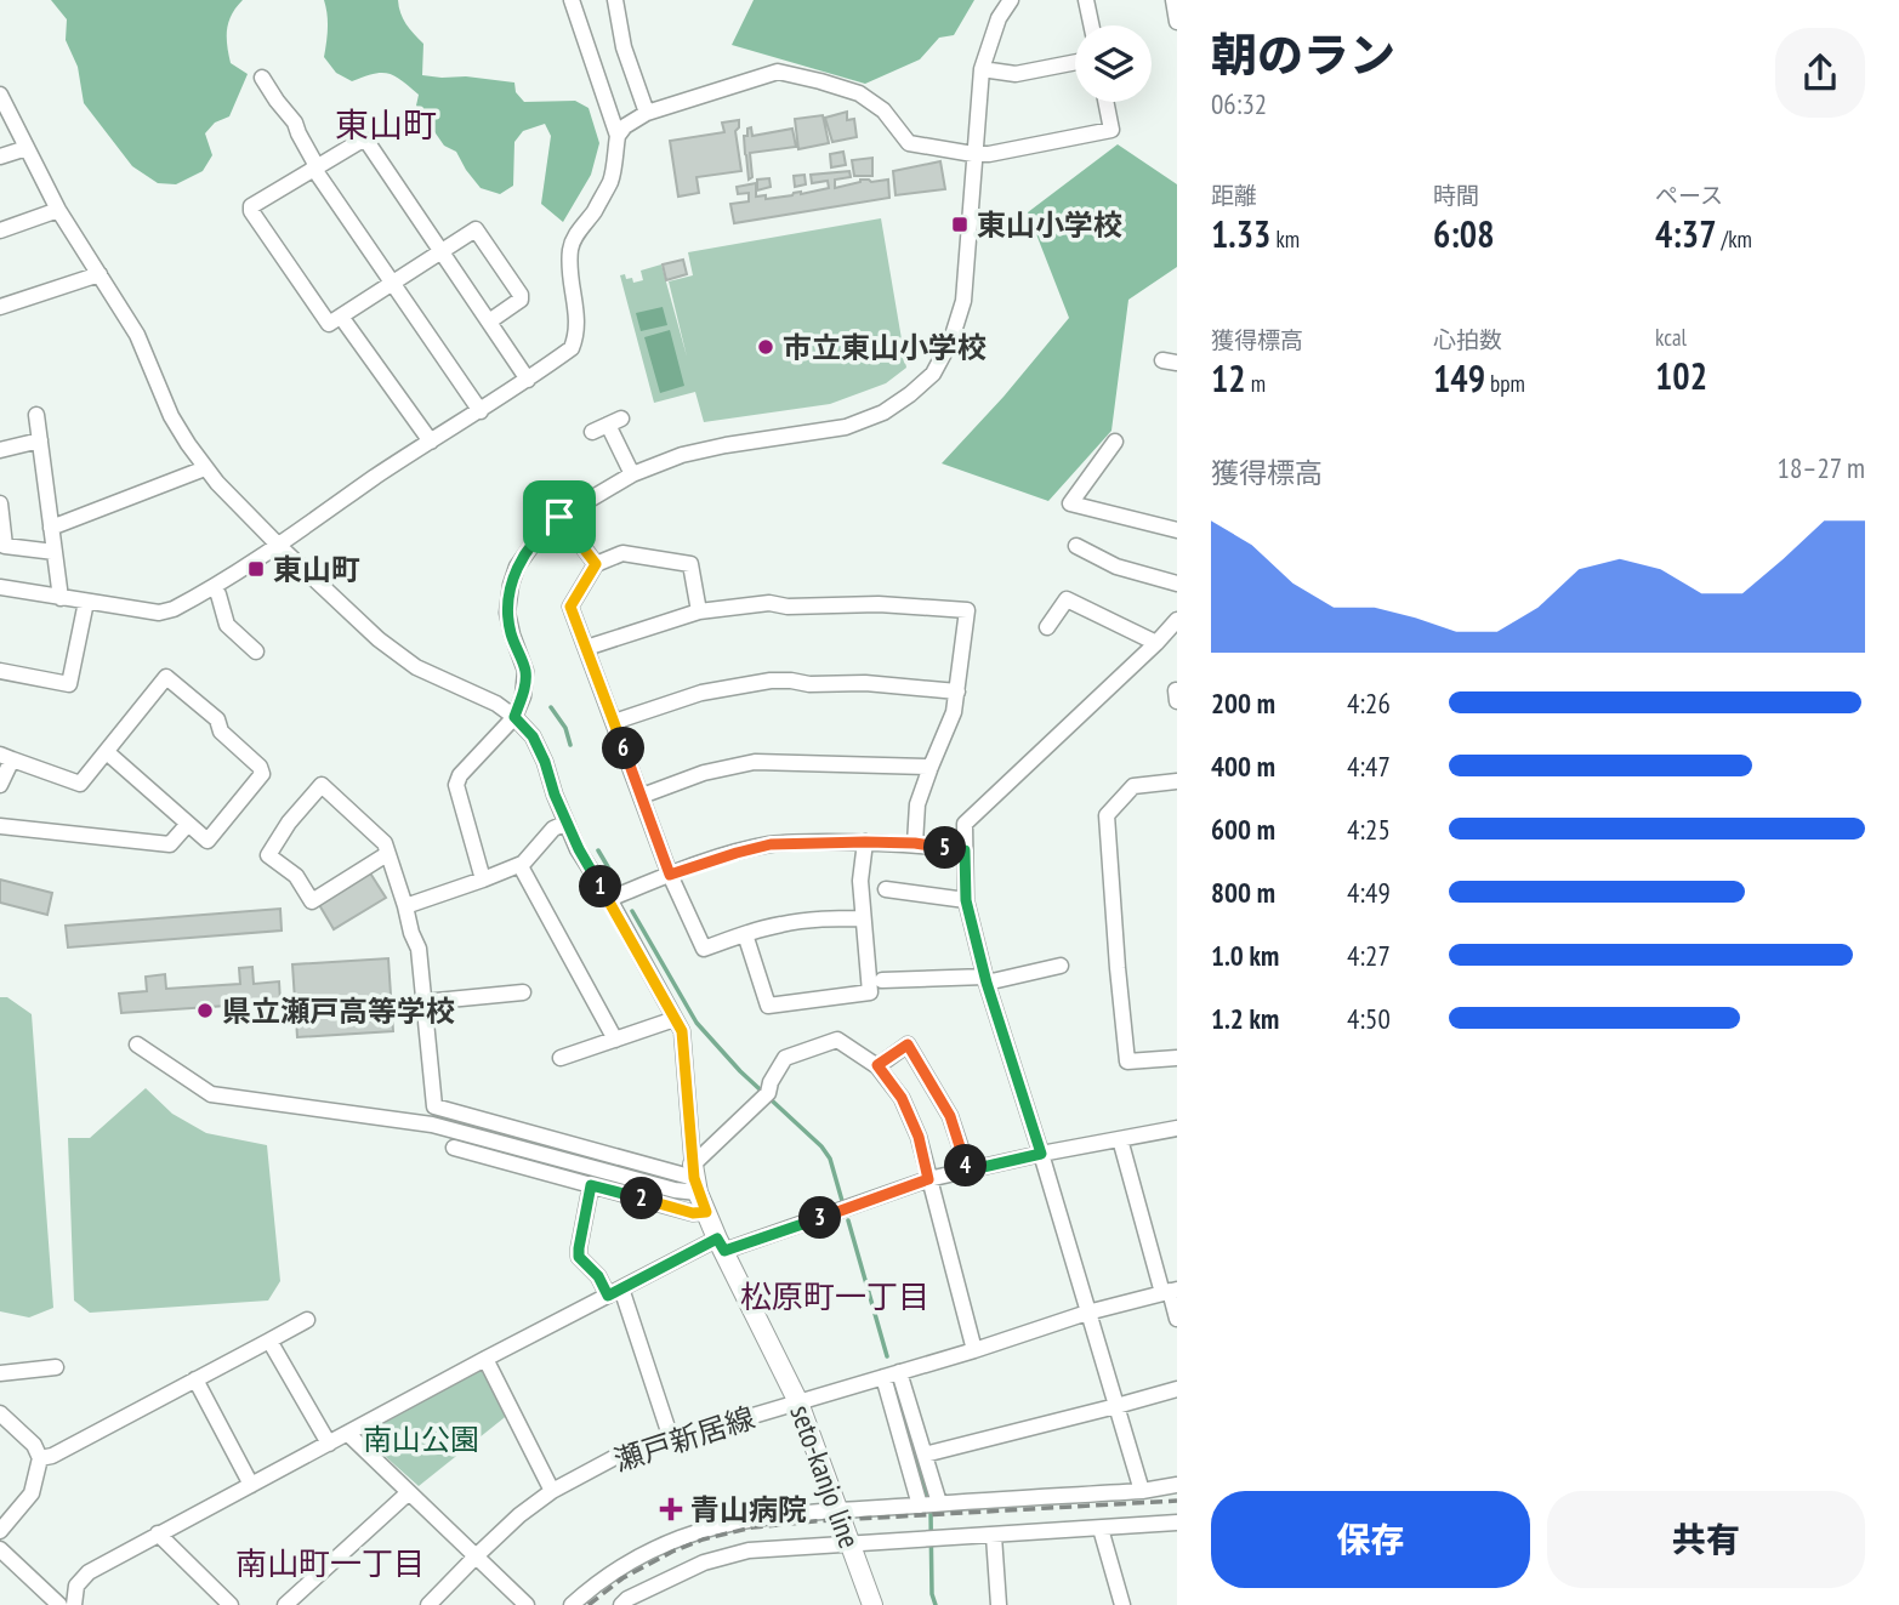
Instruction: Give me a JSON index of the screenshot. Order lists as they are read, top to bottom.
{
  "streets": {
    "main road": ["seto-kanjo line"],
    "street": ["瀬戸新居線"]
  },
  "crossings": [
    ["瀬戸新居線", "seto-kanjo line"]
  ],
  "districts": ["東山町", "松原町一丁目", "南山町一丁目"],
  "parks": ["南山公園"],
  "places": {
    "transit": ["東山小学校", "東山町"],
    "other": ["市立東山小学校", "県立瀬戸高等学校"],
    "health": ["青山病院"]
  },
  "page": {
    "heading": ["朝のラン", "06:32"],
    "stats": [
      ["距離", "1.33 km"],
      ["時間", "6:08"],
      ["ペース", "4:37 /km"],
      ["獲得標高", "12 m"],
      ["心拍数", "149 bpm"],
      ["kcal", "102"]
    ],
    "chart": ["獲得標高", "18–27 m"],
    "list": [
      {
        "name": "200 m",
        "note": "4:26"
      },
      {
        "name": "400 m",
        "note": "4:47"
      },
      {
        "name": "600 m",
        "note": "4:25"
      },
      {
        "name": "800 m",
        "note": "4:49"
      },
      {
        "name": "1.0 km",
        "note": "4:27"
      },
      {
        "name": "1.2 km",
        "note": "4:50"
      }
    ],
    "pins": [
      "6",
      "5",
      "1",
      "4",
      "2",
      "3"
    ],
    "buttons": ["保存", "共有"]
  }
}
